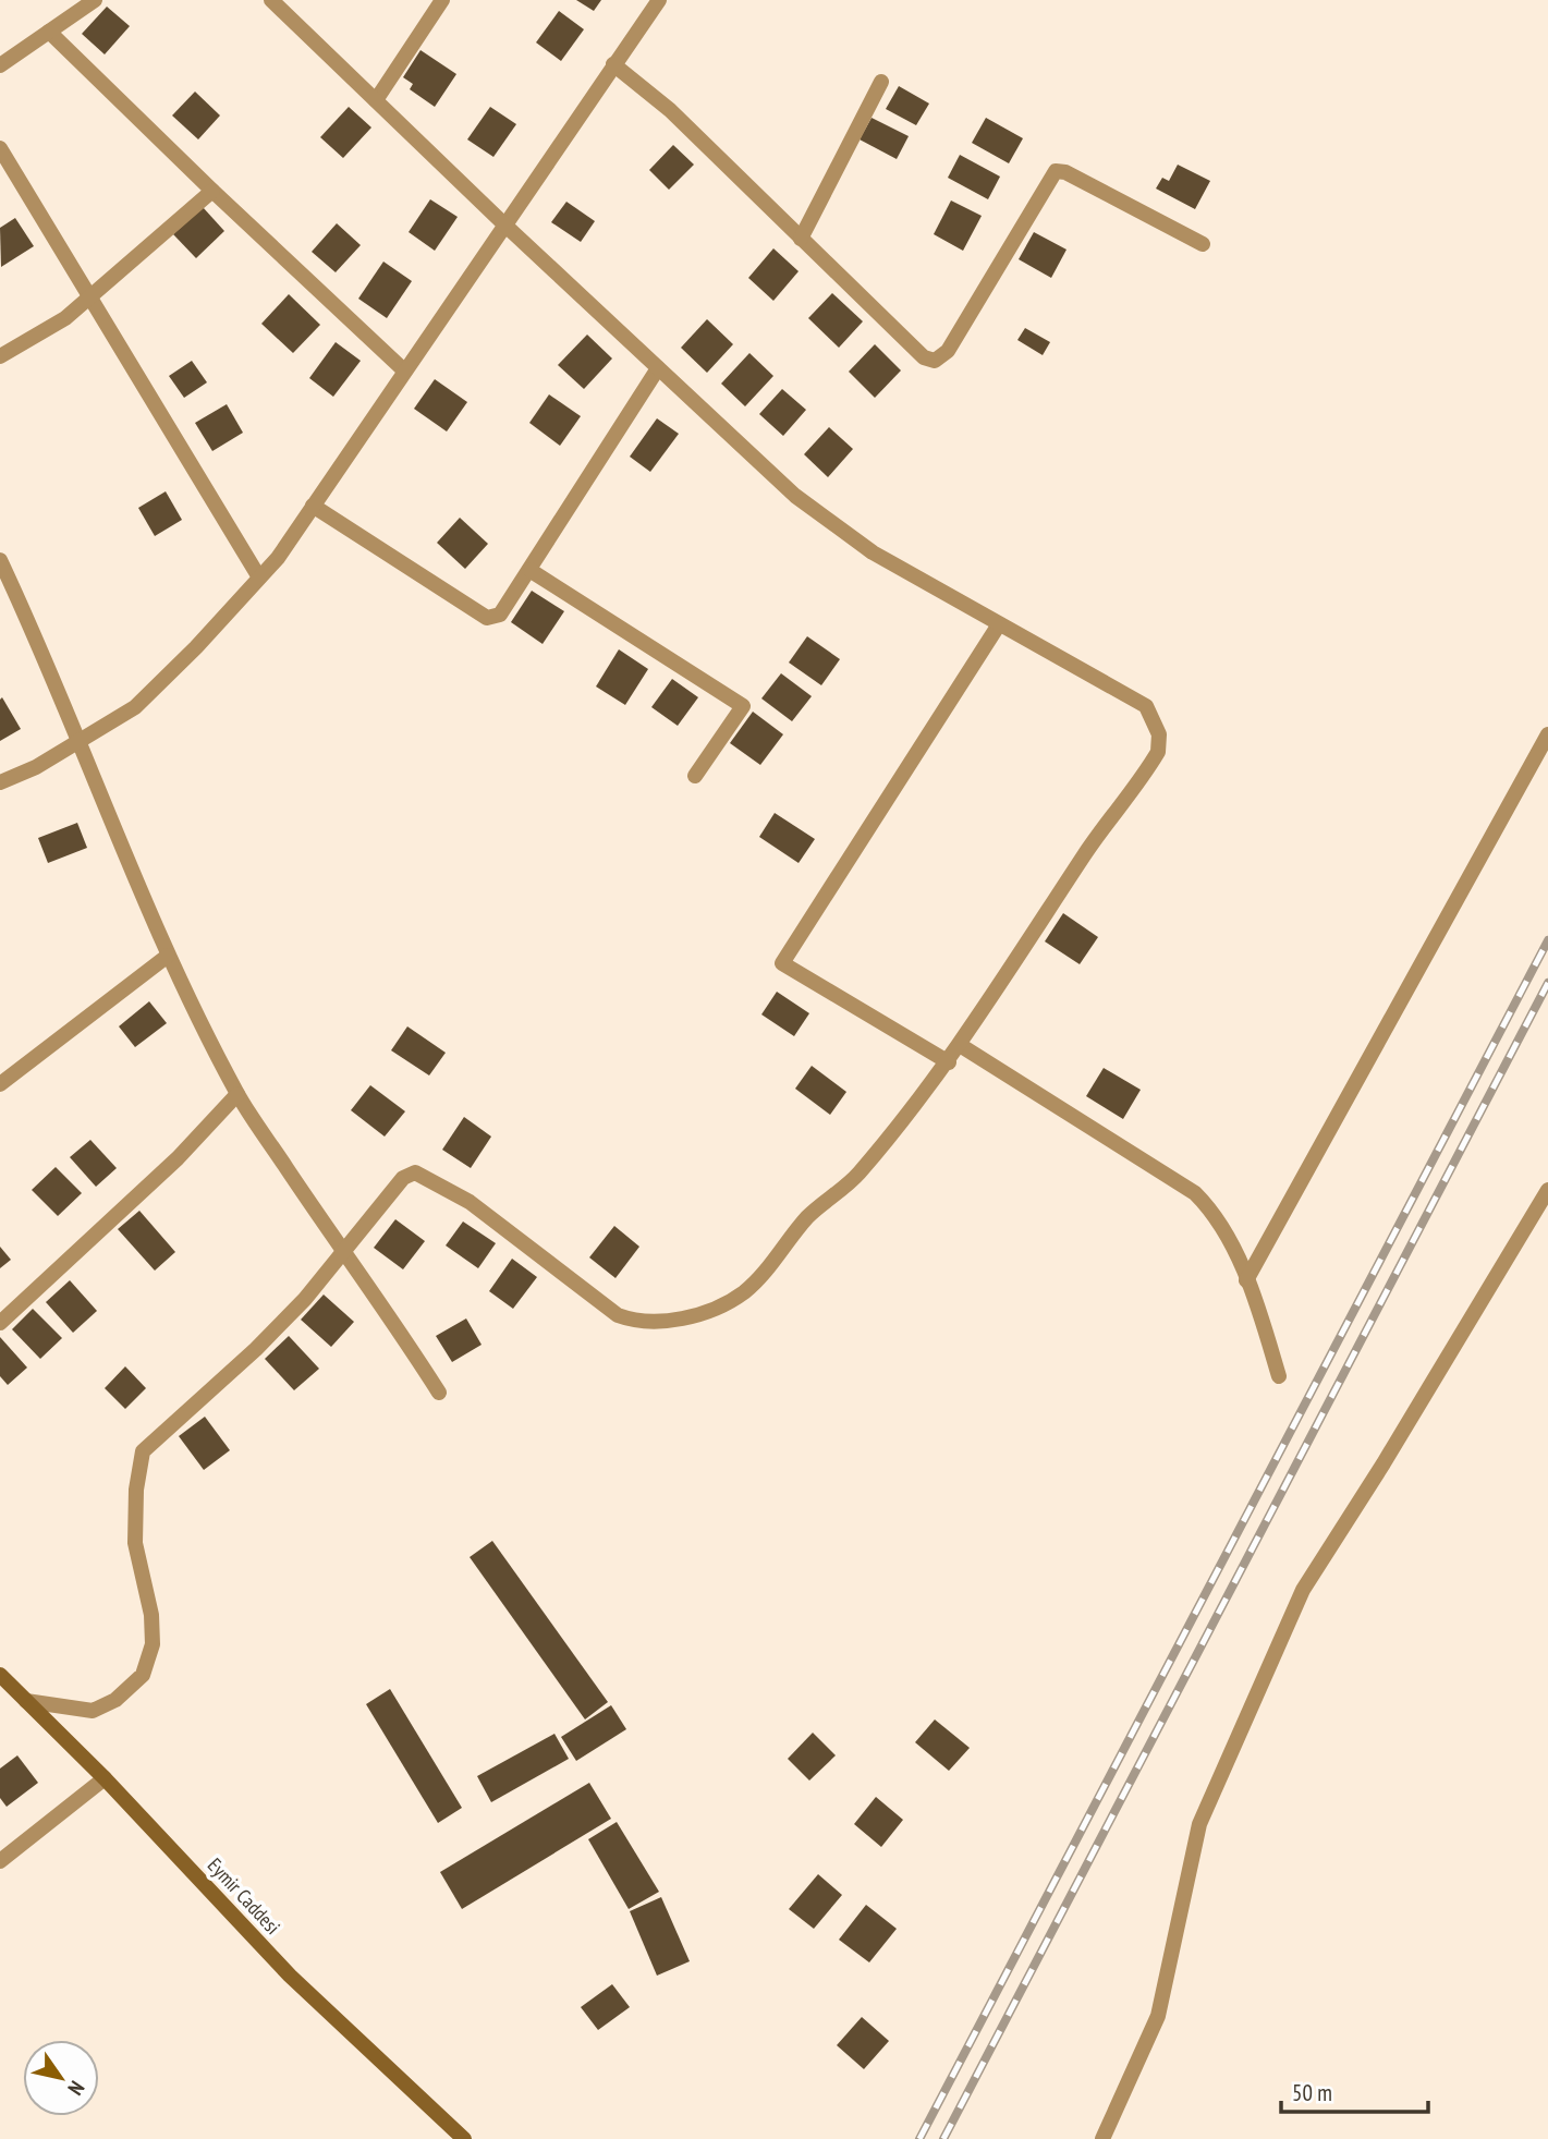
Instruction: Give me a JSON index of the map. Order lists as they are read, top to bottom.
{
  "streets": {
    "main road": ["Eymir Caddesi"]
  },
  "scale_bar": "50 m",
  "north": "bottom right"
}
